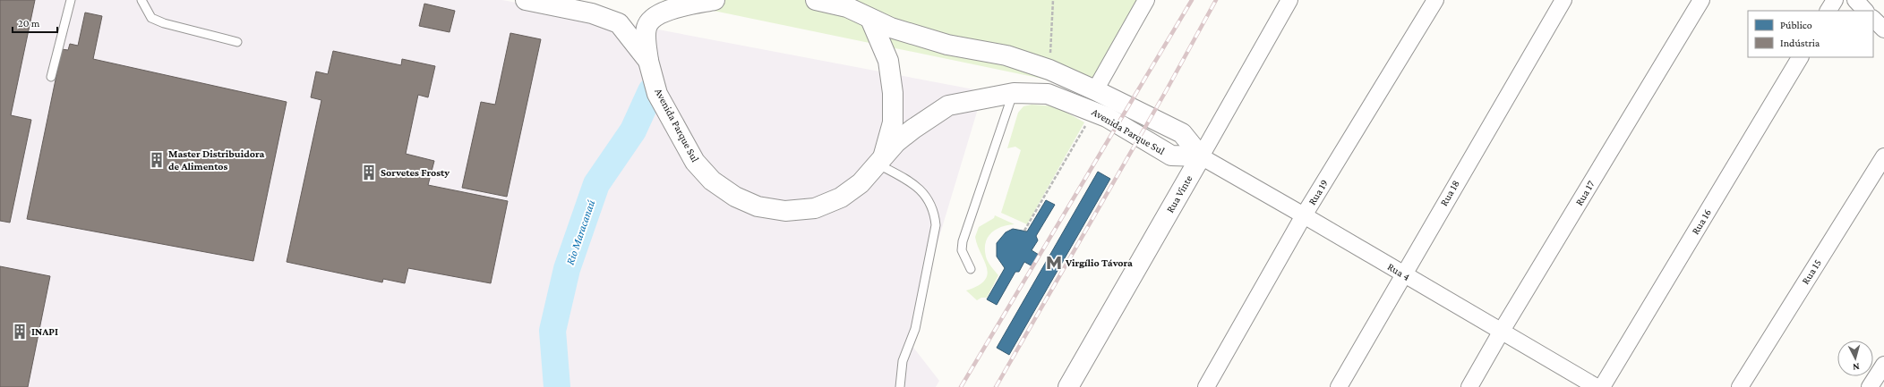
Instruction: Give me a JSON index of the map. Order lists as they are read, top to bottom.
{
  "streets": {
    "street": [
      "Avenida Parque Sul",
      "Rua 19",
      "Rua 18",
      "Rua 17",
      "Rua Vinte",
      "Rua 16",
      "Rua 4",
      "Rua 15"
    ]
  },
  "crossings": [
    ["Avenida Parque Sul", "Rua Vinte"],
    ["Avenida Parque Sul", "Rua 4"],
    ["Rua 19", "Rua 4"],
    ["Rua 18", "Rua 4"],
    ["Rua 17", "Rua 4"],
    ["Rua Vinte", "Rua 4"]
  ],
  "water": ["Rio Maracanaú"],
  "places": {
    "building": ["Master Distribuidora de Alimentos", "Sorvetes Frosty", "INAPI"],
    "metro station": ["Virgílio Távora"]
  },
  "legend": ["Público", "Indústria"],
  "scale_bar": "20 m",
  "north": "bottom"
}
